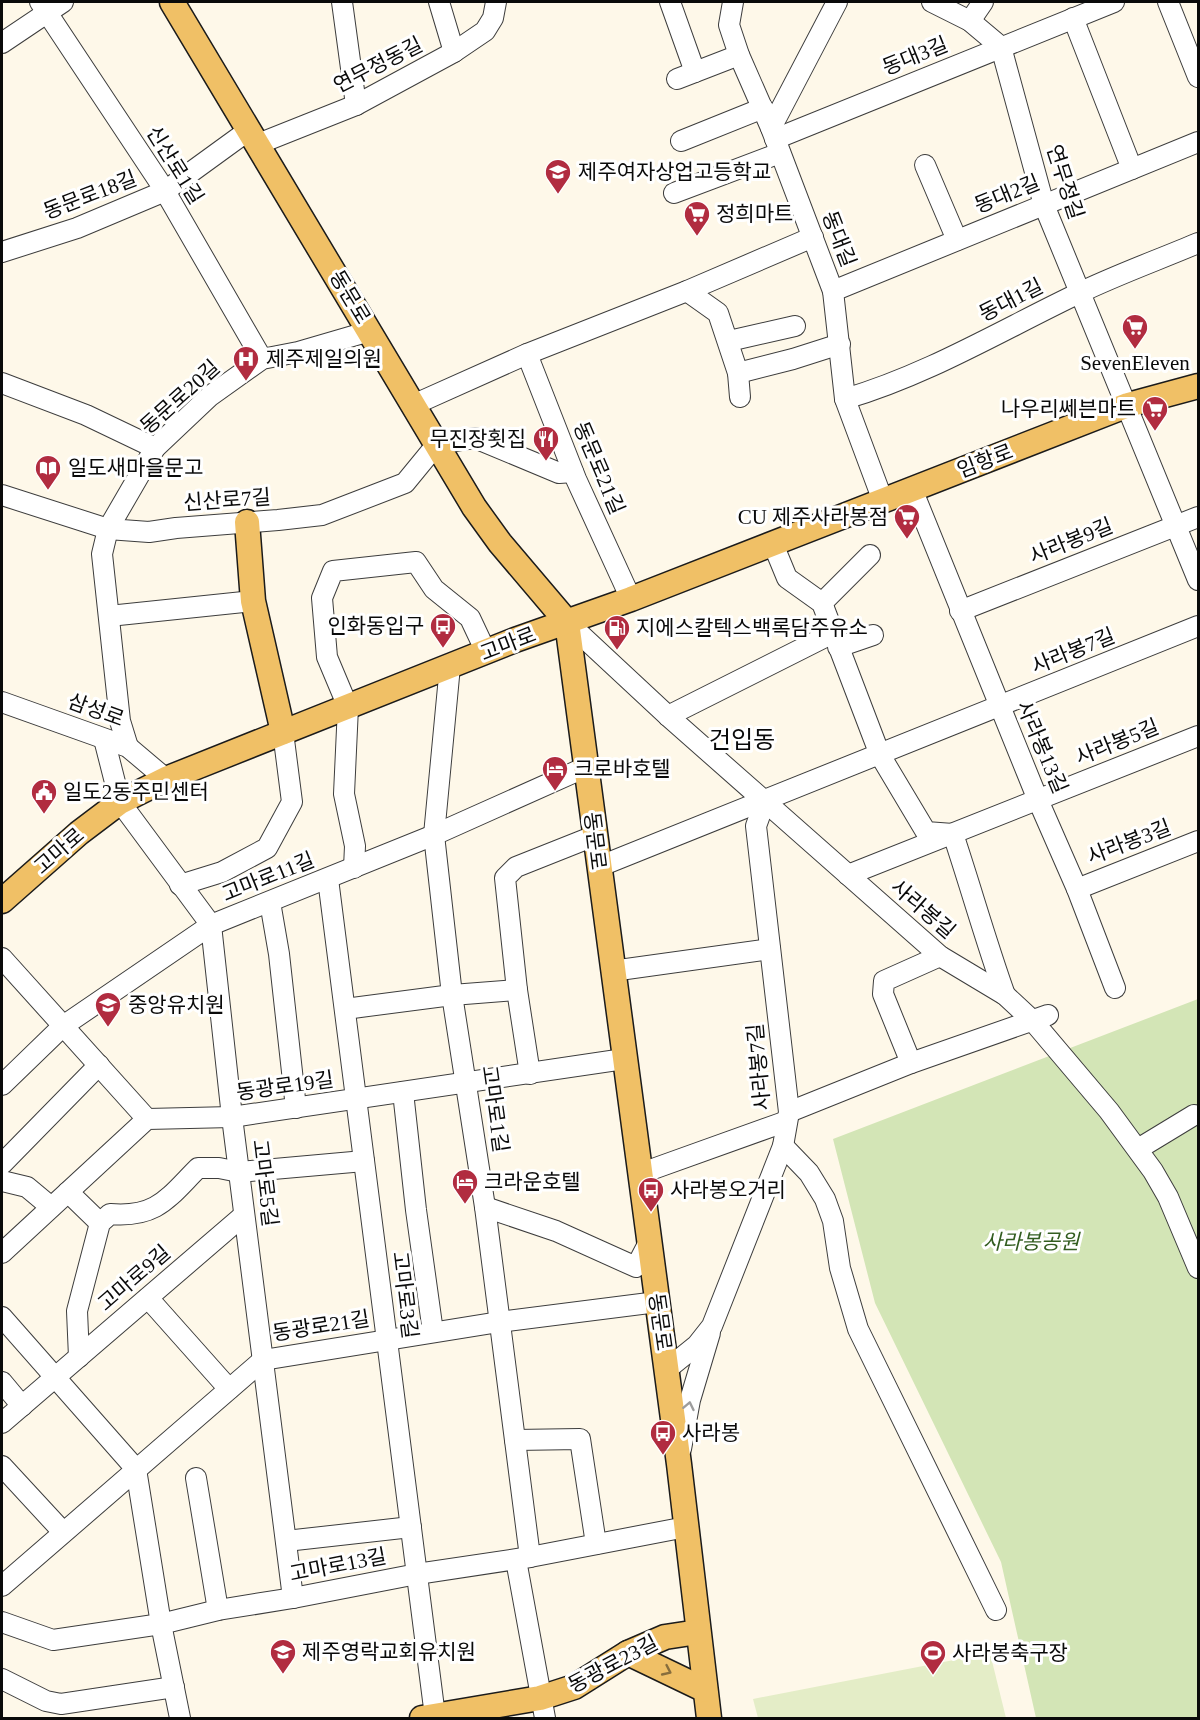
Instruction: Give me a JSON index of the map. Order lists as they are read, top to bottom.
{
  "streets": {
    "main road": [
      "동문로",
      "임항로",
      "고마로",
      "동광로23길"
    ],
    "street": [
      "동대3길",
      "연무정동길",
      "신산로1길",
      "연무정길",
      "동대2길",
      "동문로18길",
      "동대길",
      "동대1길",
      "동문로20길",
      "동문로21길",
      "신산로7길",
      "사라봉9길",
      "사라봉7길",
      "삼성로",
      "사라봉5길",
      "사라봉13길",
      "사라봉3길",
      "고마로11길",
      "사라봉길",
      "동광로19길",
      "고마로1길",
      "고마로5길",
      "고마로9길",
      "고마로3길",
      "동광로21길",
      "고마로13길"
    ]
  },
  "crossings": [
    ["동대3길", "연무정길"],
    ["동대3길", "동대길"],
    ["연무정동길", "동문로18길"],
    ["연무정동길", "동문로"],
    ["신산로1길", "동문로18길"],
    ["신산로1길", "동문로20길"],
    ["연무정길", "동대2길"],
    ["연무정길", "동대1길"],
    ["연무정길", "임항로"],
    ["연무정길", "사라봉9길"],
    ["동대2길", "동대길"],
    ["동문로18길", "동문로"],
    ["동대길", "동대1길"],
    ["동대길", "임항로"],
    ["동문로", "동문로20길"],
    ["동문로", "임항로"],
    ["동문로", "신산로7길"],
    ["동문로", "고마로"],
    ["동문로", "사라봉7길"],
    ["동문로", "고마로11길"],
    ["동문로", "사라봉길"],
    ["동문로", "동광로19길"],
    ["동문로", "동광로21길"],
    ["동문로", "고마로13길"],
    ["동문로", "동광로23길"],
    ["동문로20길", "신산로7길"],
    ["동문로20길", "삼성로"],
    ["임항로", "동문로21길"],
    ["임항로", "고마로"],
    ["임항로", "사라봉13길"],
    ["임항로", "사라봉길"],
    ["사라봉9길", "사라봉13길"],
    ["고마로", "삼성로"],
    ["고마로", "사라봉길"],
    ["고마로", "고마로1길"],
    ["사라봉7길", "사라봉13길"],
    ["사라봉7길", "사라봉길"],
    ["사라봉5길", "사라봉13길"],
    ["사라봉5길", "사라봉길"],
    ["사라봉13길", "사라봉3길"],
    ["고마로11길", "고마로1길"],
    ["고마로11길", "고마로5길"],
    ["고마로11길", "고마로3길"],
    ["동광로19길", "고마로1길"],
    ["동광로19길", "고마로5길"],
    ["동광로19길", "고마로3길"],
    ["고마로1길", "동광로21길"],
    ["고마로1길", "고마로13길"],
    ["고마로1길", "동광로23길"],
    ["고마로5길", "고마로9길"],
    ["고마로5길", "동광로21길"],
    ["고마로5길", "고마로13길"],
    ["고마로3길", "동광로21길"],
    ["고마로3길", "고마로13길"],
    ["고마로3길", "동광로23길"]
  ],
  "districts": ["건입동"],
  "parks": ["사라봉공원"],
  "places": {
    "school or university": ["제주여자상업고등학교", "중앙유치원", "제주영락교회유치원"],
    "supermarket": [
      "정희마트",
      "SevenEleven",
      "나우리쎄븐마트",
      "CU 제주사라봉점"
    ],
    "hospital": ["제주제일의원"],
    "restaurant": ["무진장횟집"],
    "library": ["일도새마을문고"],
    "bus stop": ["인화동입구", "사라봉오거리", "사라봉"],
    "fuel station": ["지에스칼텍스백록담주유소"],
    "hotel": ["크로바호텔", "크라운호텔"],
    "public building": ["일도2동주민센터"],
    "sports": ["사라봉축구장"]
  }
}
